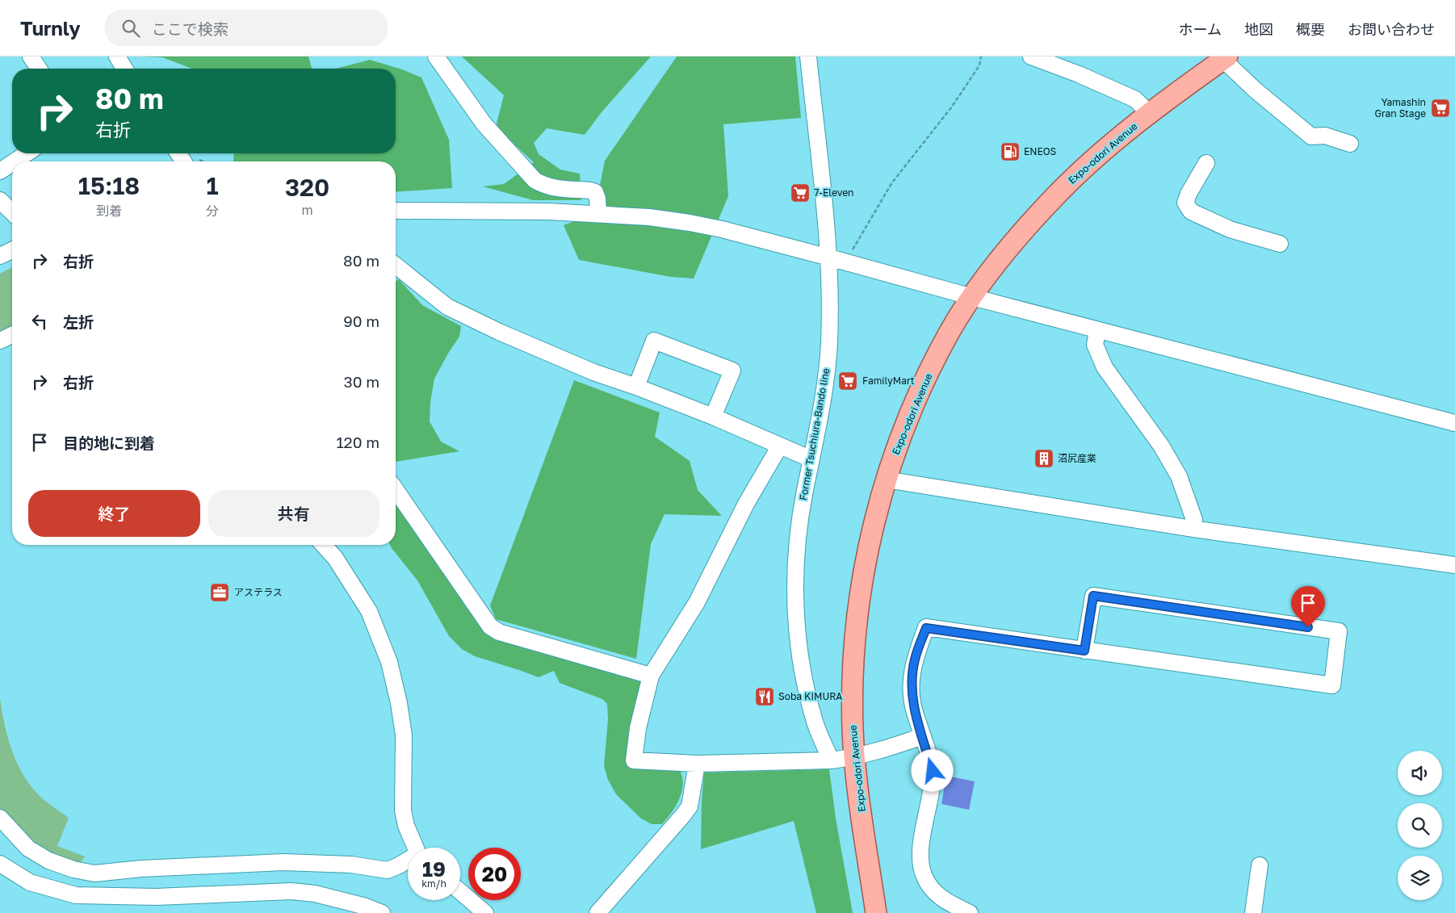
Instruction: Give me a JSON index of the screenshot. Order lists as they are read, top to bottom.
{
  "streets": {
    "main road": ["Expo-odori Avenue"],
    "street": ["Former Tsuchiura-Bando line"]
  },
  "places": {
    "supermarket": ["Yamashin Gran Stage", "7-Eleven", "FamilyMart"],
    "fuel station": ["ENEOS"],
    "building": ["沼尻産業"],
    "office": ["アステラス"],
    "restaurant": ["Soba KIMURA"]
  },
  "page": {
    "header": "Turnly",
    "search": "ここで検索",
    "nav": [
      "ホーム",
      "地図",
      "概要",
      "お問い合わせ"
    ],
    "turn": ["80 m", "右折"],
    "eta": [
      "15:18",
      "到着",
      "1",
      "分",
      "320",
      "m"
    ],
    "list": [
      {
        "name": "右折",
        "value": "80 m"
      },
      {
        "name": "左折",
        "value": "90 m"
      },
      {
        "name": "右折",
        "value": "30 m"
      },
      {
        "name": "目的地に到着",
        "value": "120 m"
      }
    ],
    "buttons": ["終了", "共有"],
    "speed": "19 km/h",
    "limit": "20"
  }
}
